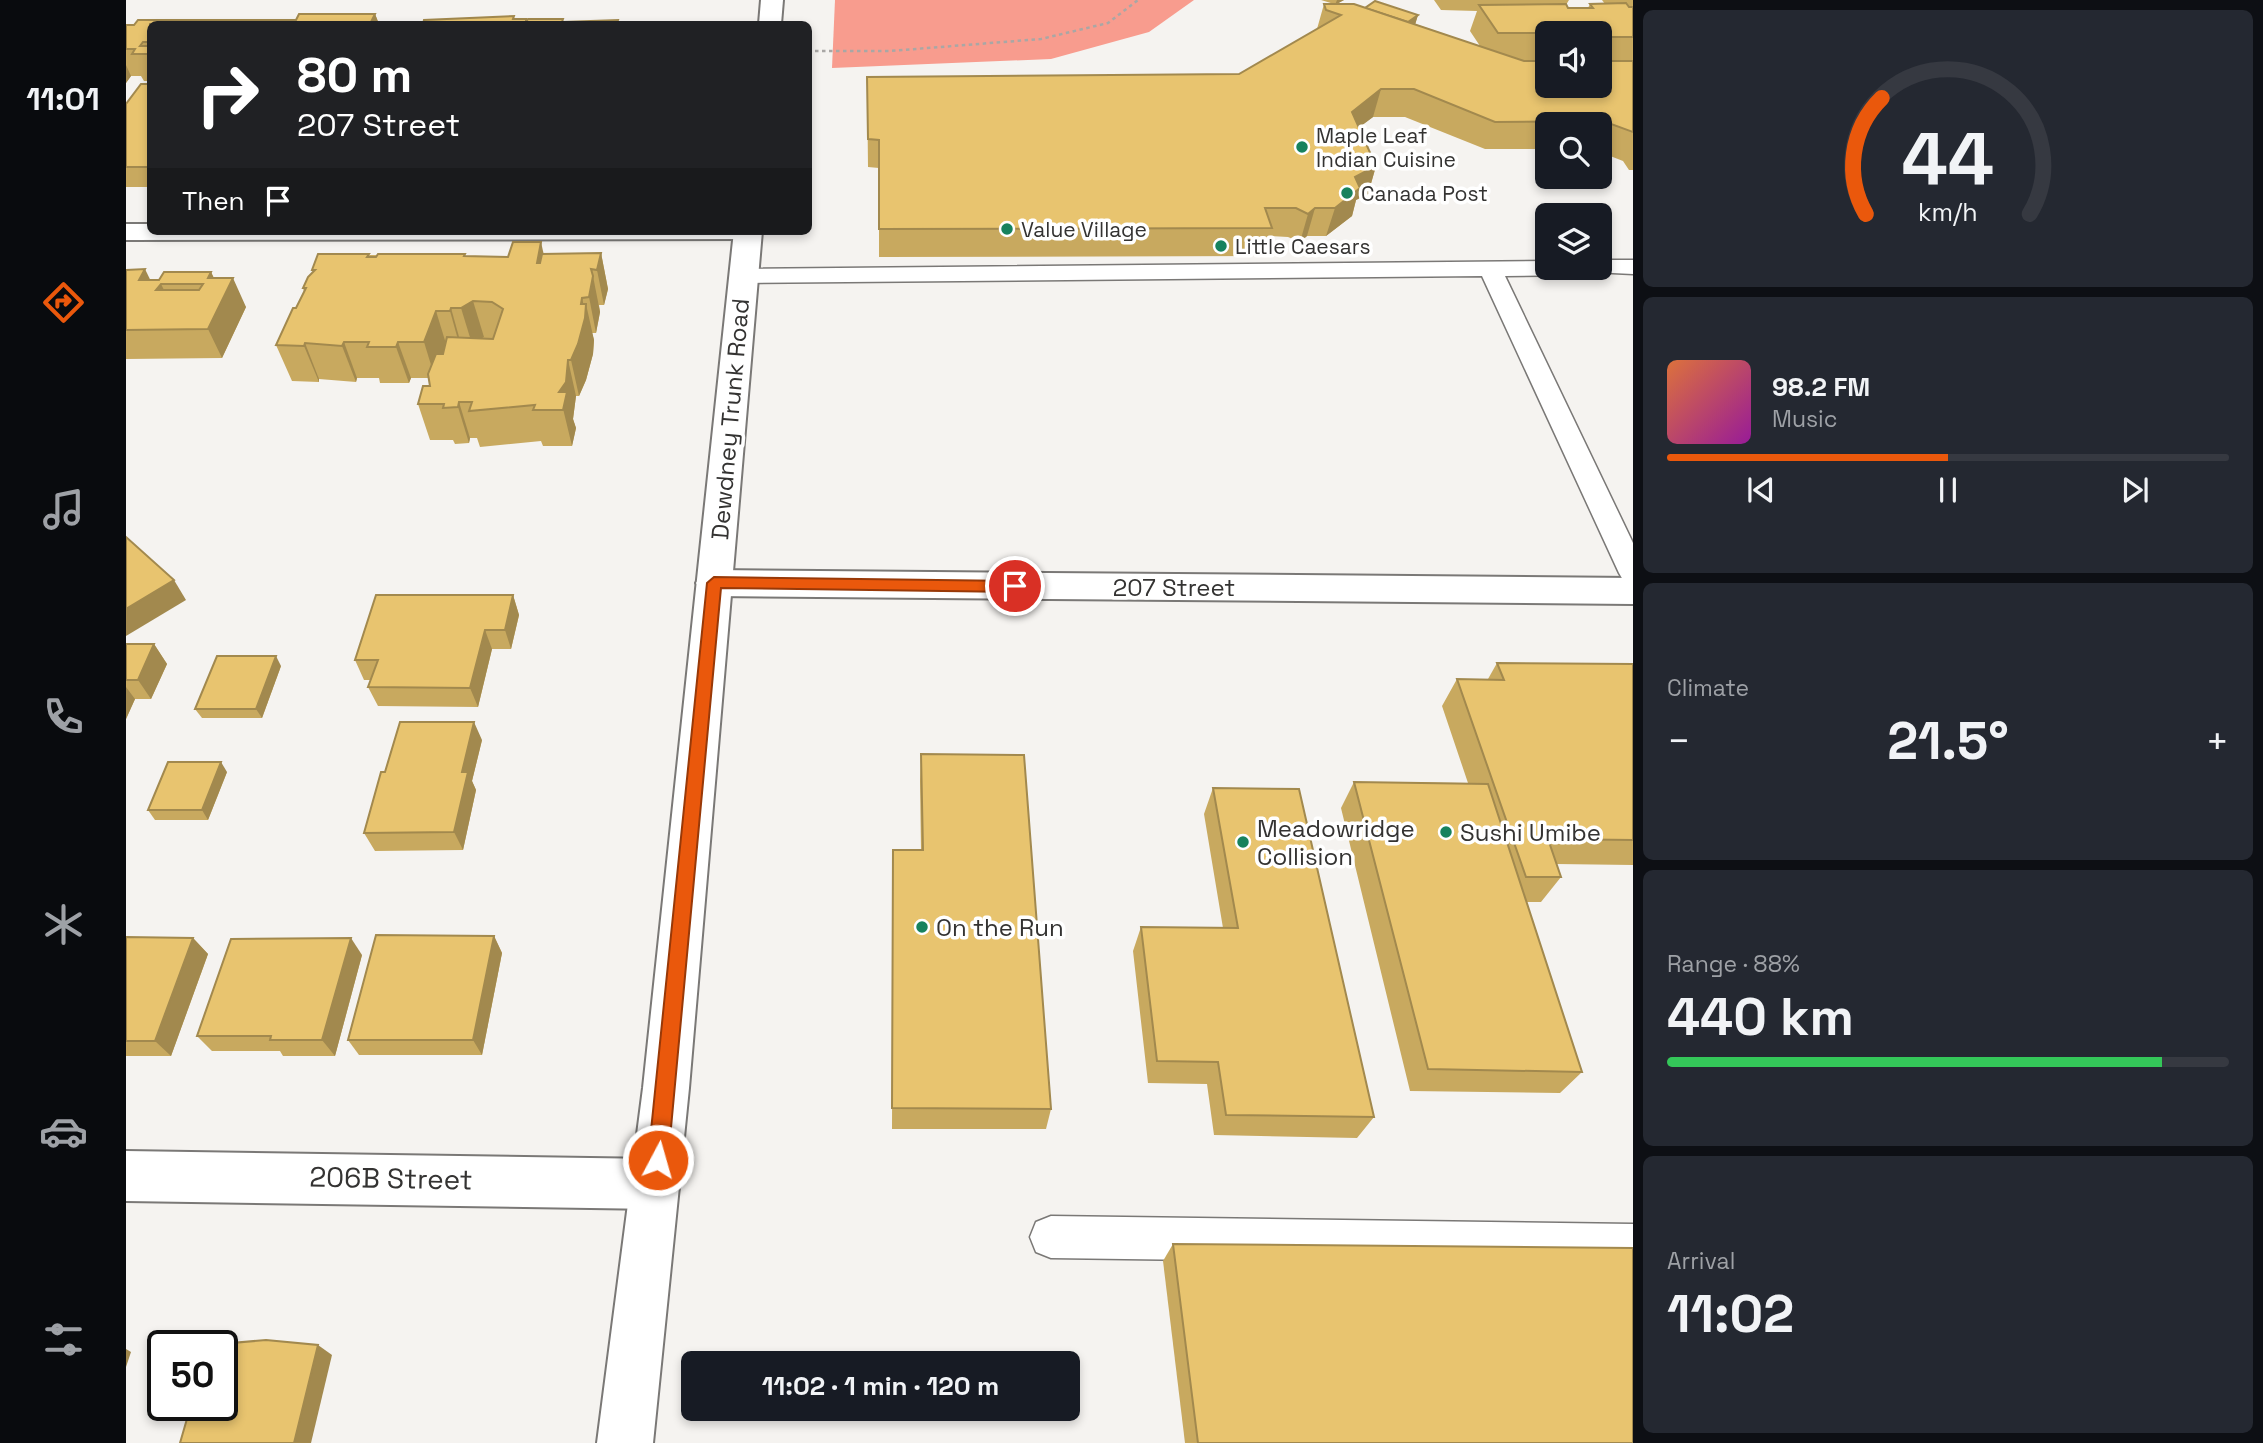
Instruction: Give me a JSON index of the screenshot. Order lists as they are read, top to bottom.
{
  "streets": {
    "street": ["Dewdney Trunk Road", "207 Street", "206B Street"]
  },
  "crossings": [
    ["Dewdney Trunk Road", "207 Street"],
    ["Dewdney Trunk Road", "206B Street"]
  ],
  "places": [
    "Maple Leaf Indian Cuisine",
    "Canada Post",
    "Value Village",
    "Little Caesars",
    "Sushi Umibe",
    "Meadowridge Collision",
    "On the Run"
  ],
  "page": {
    "tabs": "11:01",
    "turn": ["80 m", "207 Street"],
    "then": "Then",
    "song": ["98.2 FM", "Music"],
    "tile": [
      "Climate",
      ["Range · 88%", "440 km"],
      ["Arrival", "11:02"]
    ],
    "heat": ["−", "21.5°", "+"],
    "limit": "50",
    "trip": "11:02 · 1 min · 120 m",
    "gauge": ["44", "km/h"]
  }
}
